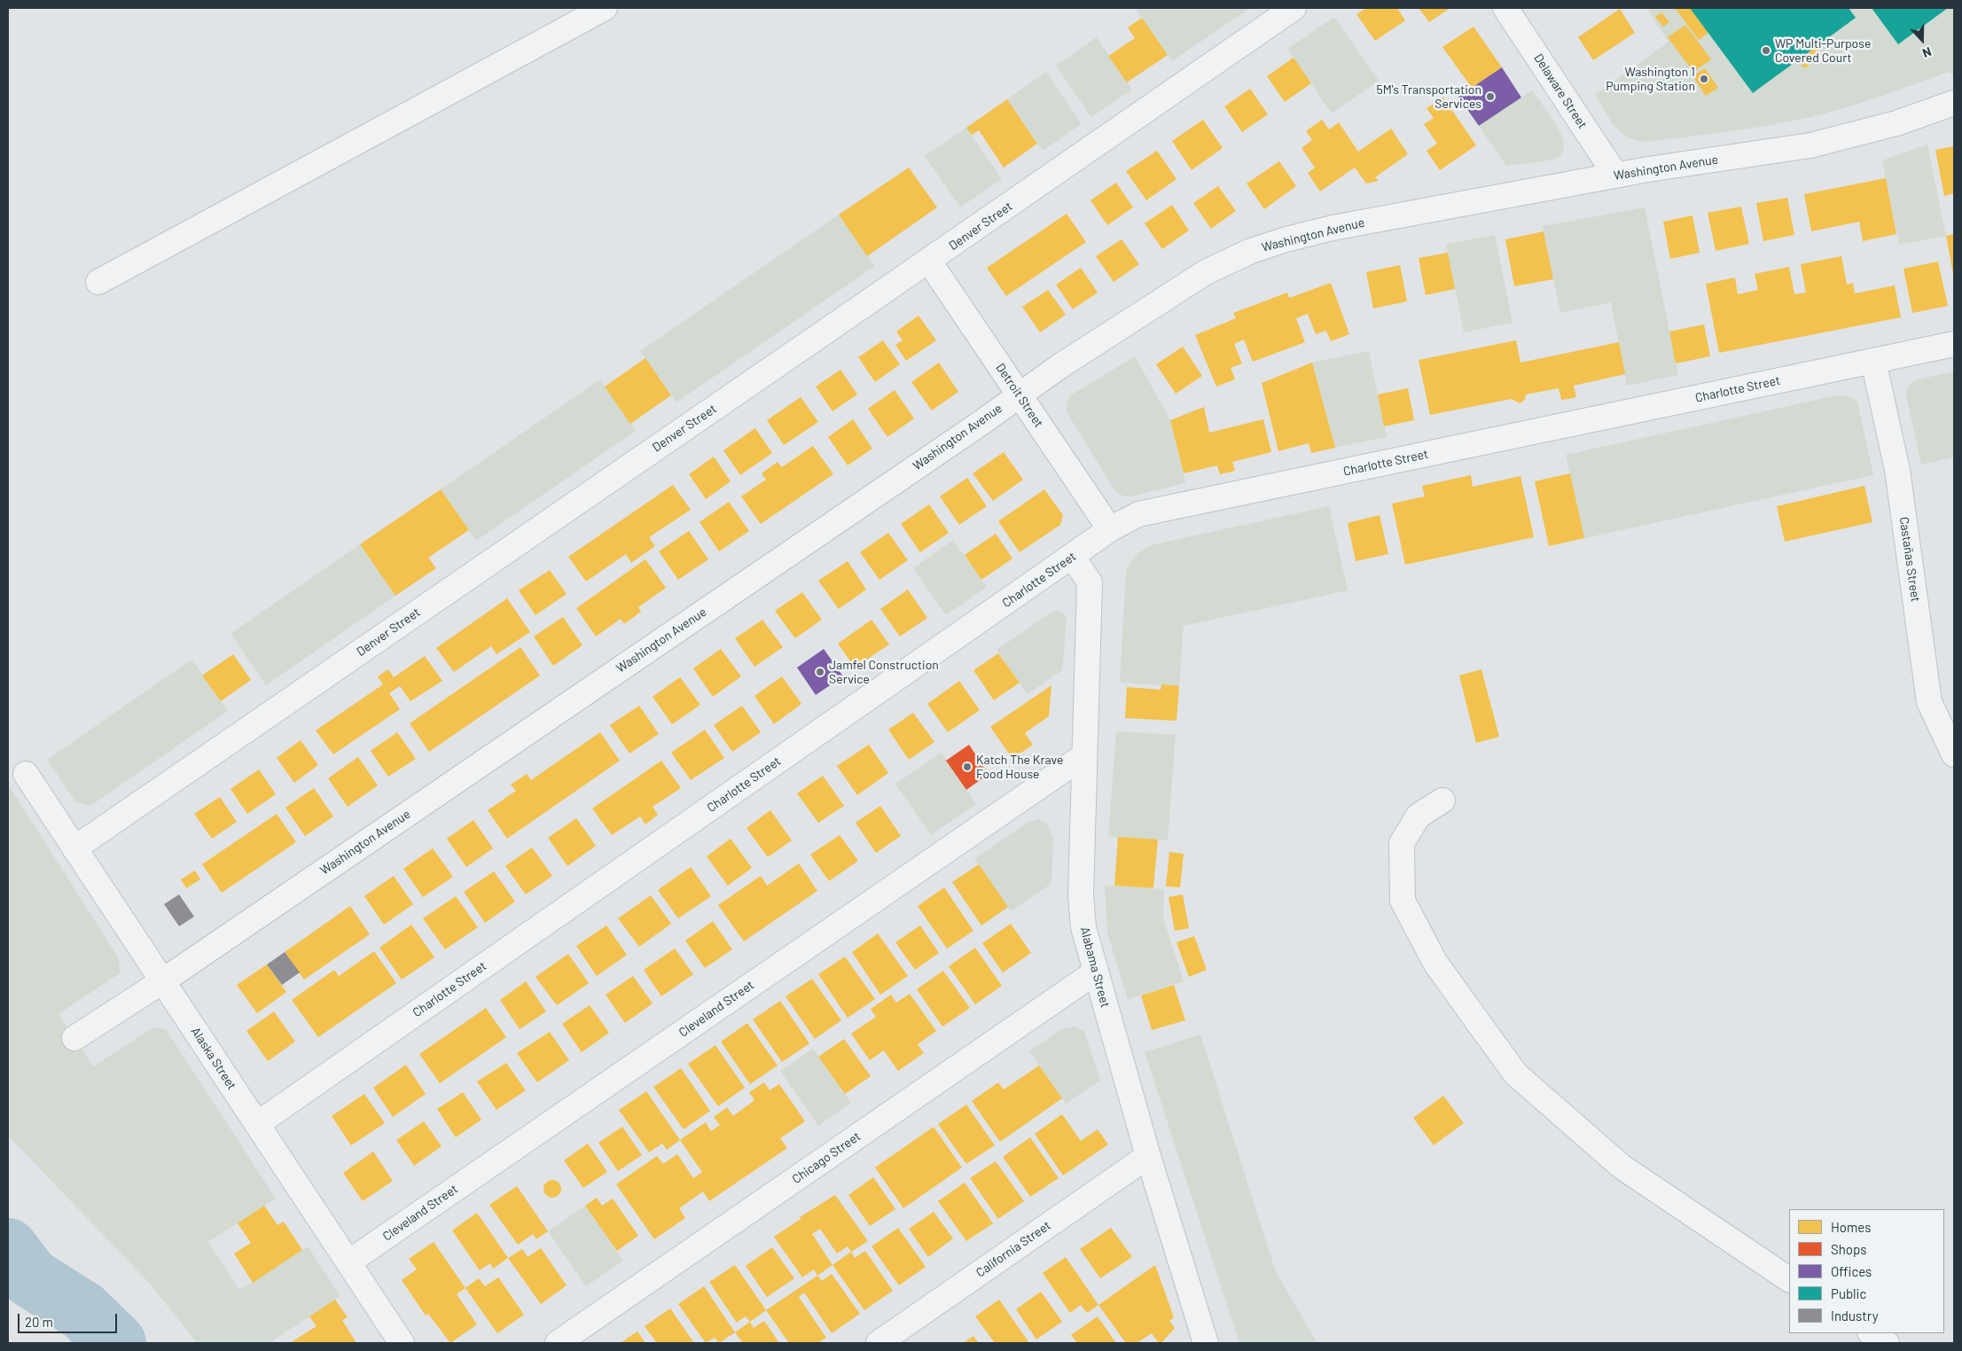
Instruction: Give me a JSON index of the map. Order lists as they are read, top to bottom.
{
  "streets": {
    "street": [
      "Delaware Street",
      "Washington Avenue",
      "Denver Street",
      "Charlotte Street",
      "Detroit Street",
      "Castañas Street",
      "Alabama Street",
      "Cleveland Street",
      "Alaska Street",
      "Chicago Street",
      "California Street"
    ]
  },
  "crossings": [
    ["Delaware Street", "Washington Avenue"],
    ["Washington Avenue", "Detroit Street"],
    ["Washington Avenue", "Alaska Street"],
    ["Denver Street", "Detroit Street"],
    ["Denver Street", "Alaska Street"],
    ["Charlotte Street", "Detroit Street"],
    ["Charlotte Street", "Castañas Street"],
    ["Charlotte Street", "Alabama Street"],
    ["Charlotte Street", "Alaska Street"],
    ["Alabama Street", "Cleveland Street"],
    ["Alabama Street", "Chicago Street"],
    ["Alabama Street", "California Street"],
    ["Cleveland Street", "Alaska Street"]
  ],
  "places": [
    "WP Multi-Purpose Covered Court",
    "Washington 1 Pumping Station",
    "5M's Transportation Services",
    "Jamfel Construction Service",
    "Katch The Krave Food House"
  ],
  "legend": [
    "Homes",
    "Shops",
    "Offices",
    "Public",
    "Industry"
  ],
  "scale_bar": "20 m",
  "north": "bottom"
}
